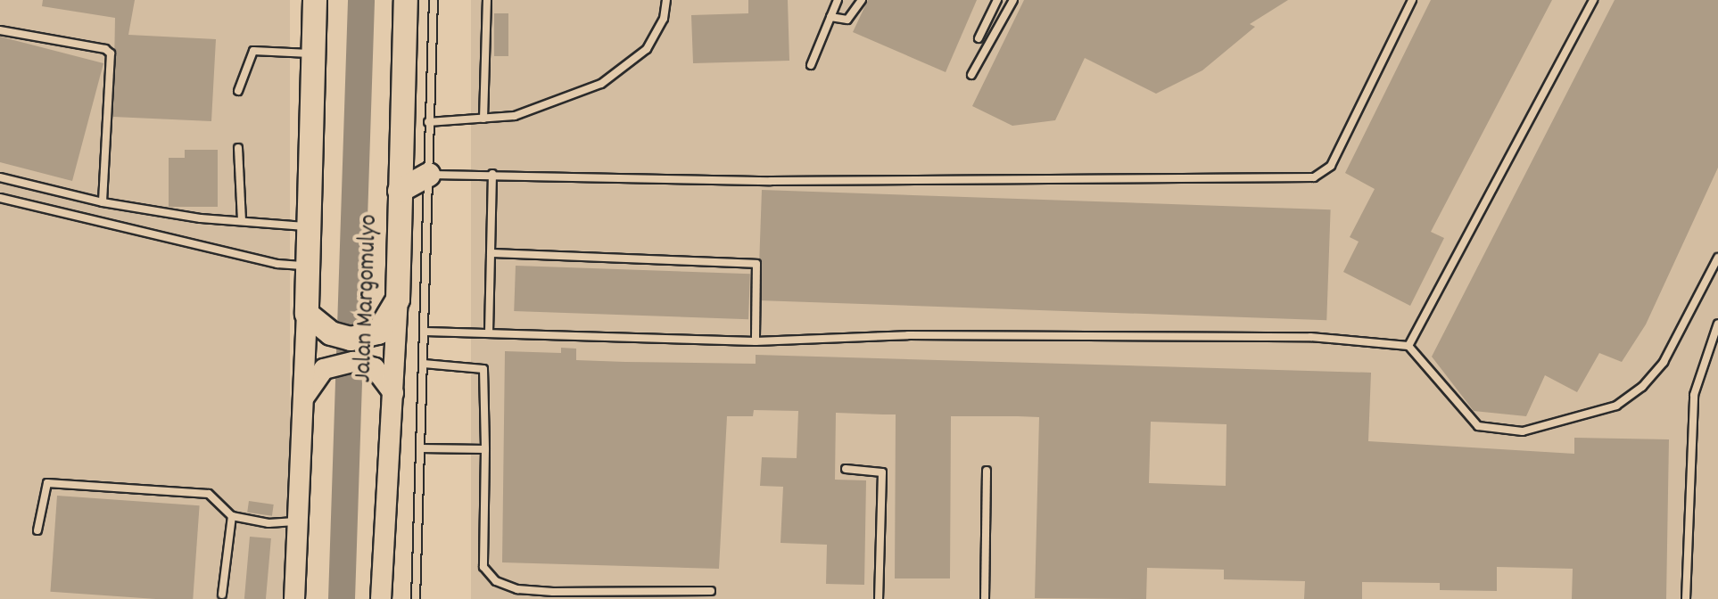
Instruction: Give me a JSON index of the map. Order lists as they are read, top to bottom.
{
  "streets": {
    "highway": ["Jalan Margomulyo"]
  }
}
